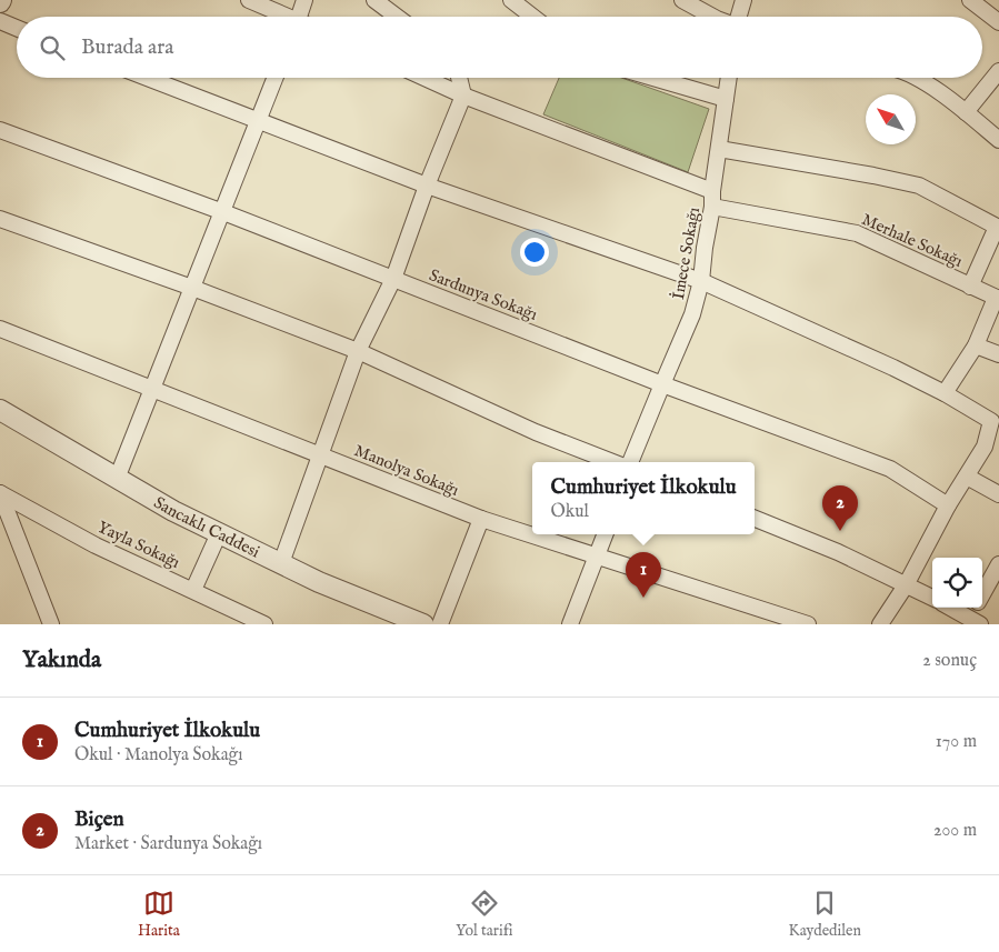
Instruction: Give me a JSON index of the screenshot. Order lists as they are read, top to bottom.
{
  "streets": {
    "street": [
      "Merhale Sokağı",
      "İmece Sokağı",
      "Sardunya Sokağı",
      "Manolya Sokağı",
      "Sancaklı Caddesi",
      "Yayla Sokağı"
    ]
  },
  "crossings": [
    ["Merhale Sokağı", "İmece Sokağı"],
    ["İmece Sokağı", "Sardunya Sokağı"]
  ],
  "north": "top left",
  "page": {
    "search": "Burada ara",
    "popup": ["Cumhuriyet İlkokulu", "Okul"],
    "pins": ["2", "1"],
    "heading": ["Yakında", "2 sonuç"],
    "list": [
      {
        "mark": "1",
        "name": "Cumhuriyet İlkokulu",
        "note": "Okul · Manolya Sokağı",
        "value": "170 m"
      },
      {
        "mark": "2",
        "name": "Biçen",
        "note": "Market · Sardunya Sokağı",
        "value": "200 m"
      }
    ],
    "nav": ["Harita", "Yol tarifi", "Kaydedilen"]
  }
}
